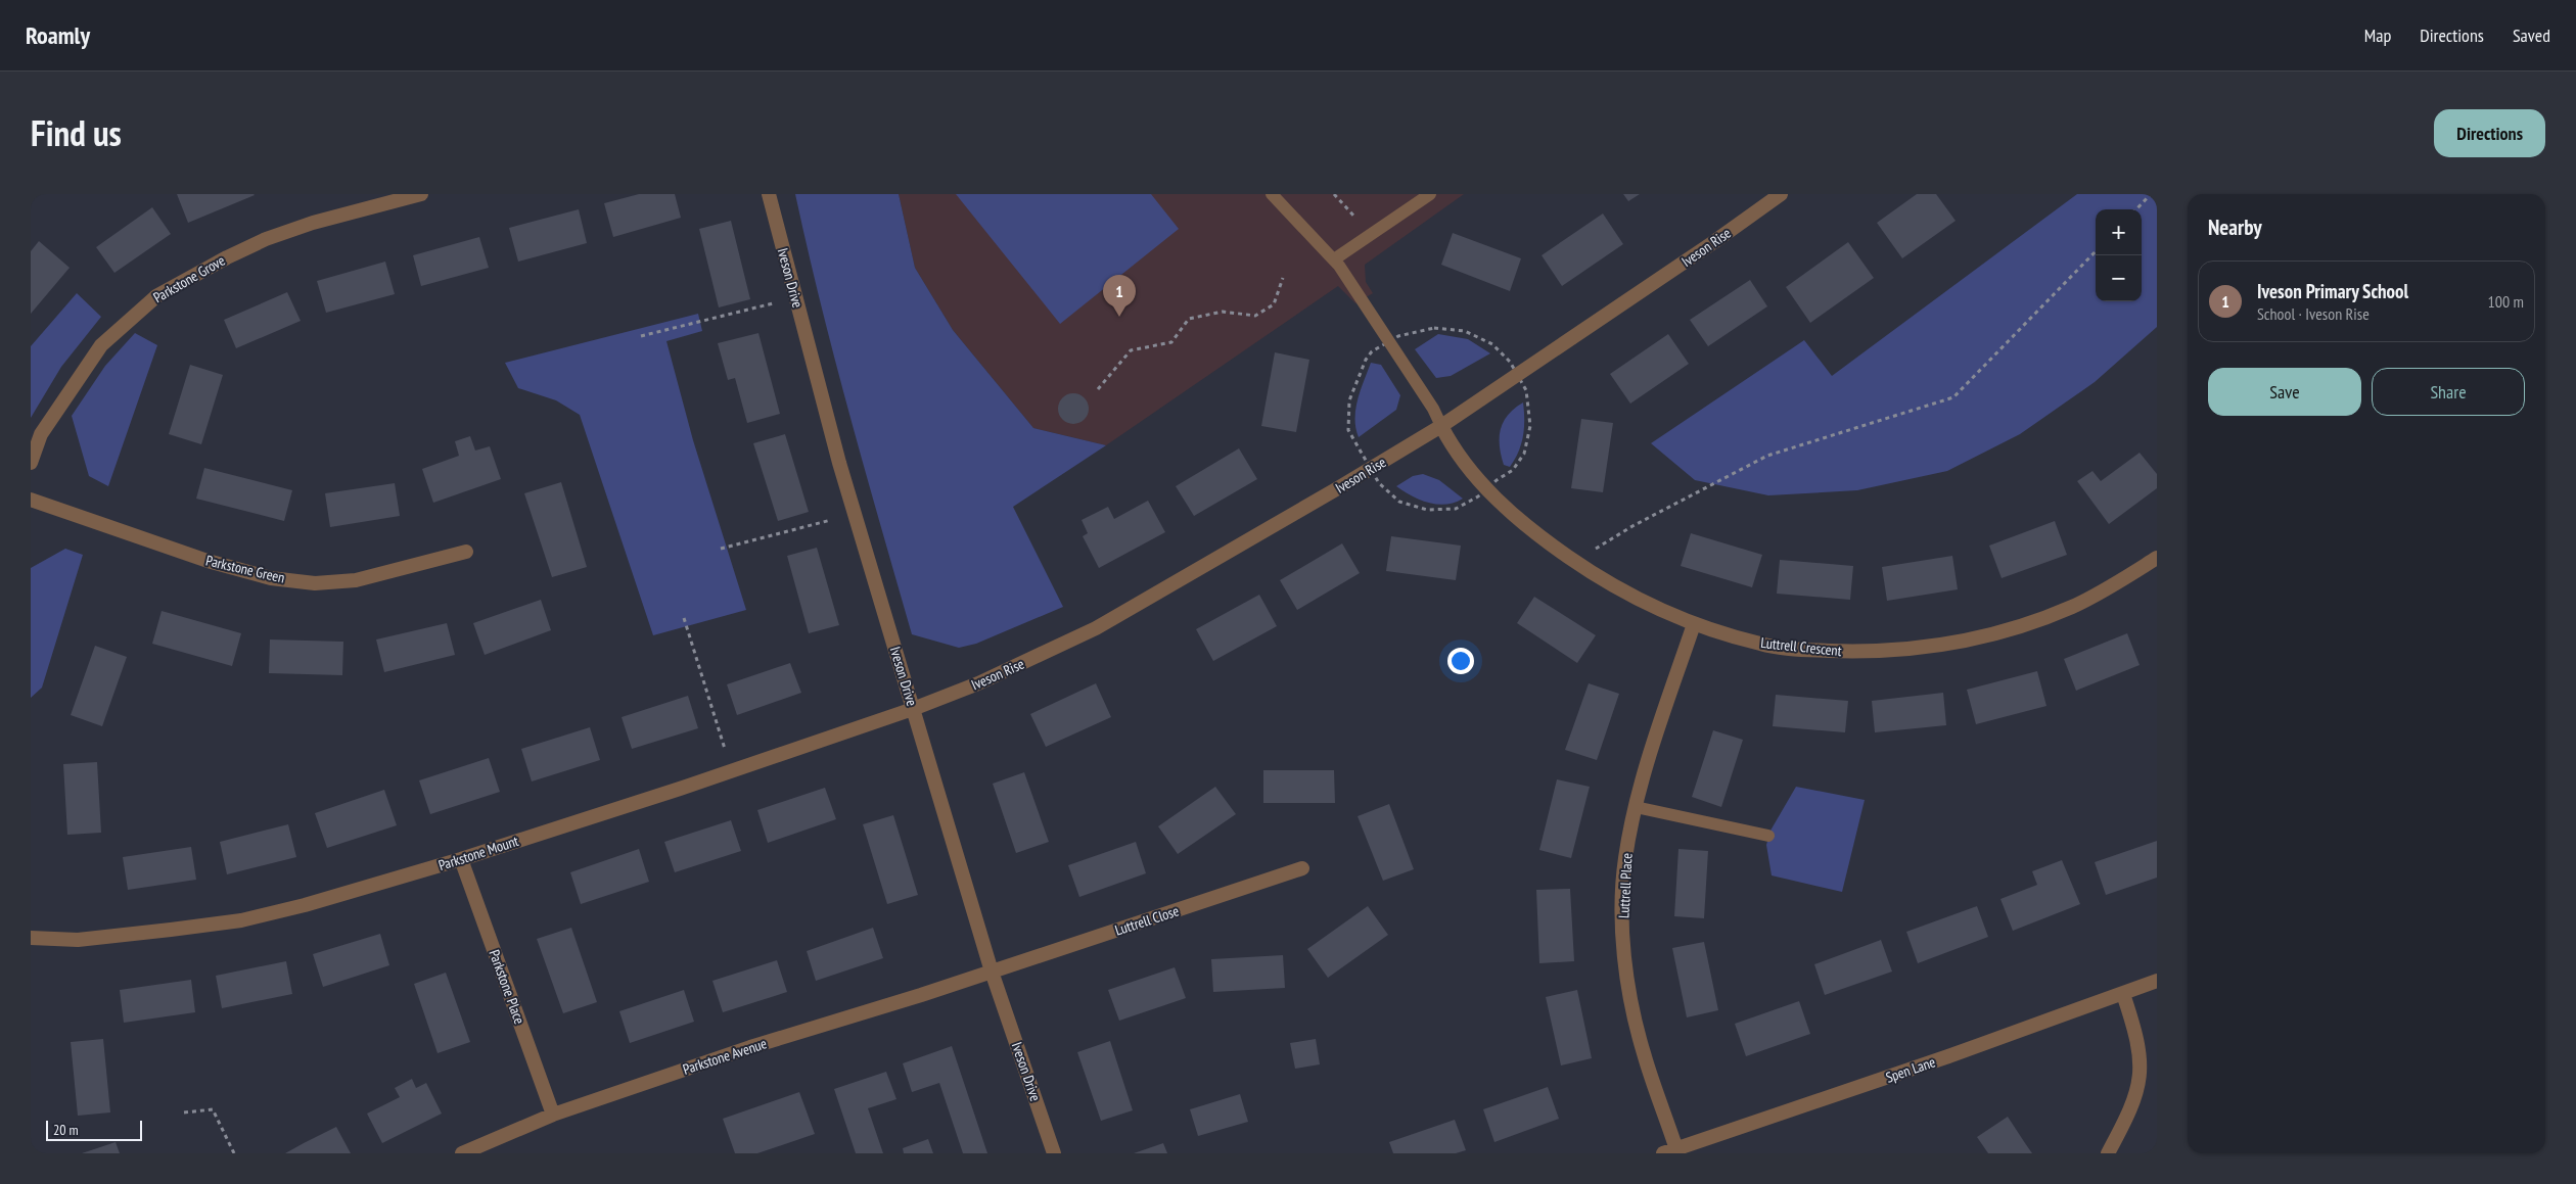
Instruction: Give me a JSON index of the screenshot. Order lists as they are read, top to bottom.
{
  "streets": {
    "street": [
      "Iveson Rise",
      "Iveson Drive",
      "Parkstone Grove",
      "Parkstone Green",
      "Luttrell Crescent",
      "Parkstone Mount",
      "Luttrell Place",
      "Luttrell Close",
      "Parkstone Place",
      "Parkstone Avenue",
      "Spen Lane"
    ]
  },
  "crossings": [
    ["Iveson Rise", "Iveson Drive"],
    ["Iveson Rise", "Luttrell Crescent"],
    ["Iveson Rise", "Parkstone Mount"],
    ["Iveson Drive", "Parkstone Mount"],
    ["Iveson Drive", "Luttrell Close"],
    ["Iveson Drive", "Parkstone Avenue"],
    ["Luttrell Crescent", "Luttrell Place"],
    ["Parkstone Mount", "Parkstone Place"],
    ["Luttrell Place", "Spen Lane"],
    ["Luttrell Close", "Parkstone Avenue"],
    ["Parkstone Place", "Parkstone Avenue"]
  ],
  "scale_bar": "20 m",
  "page": {
    "header": "Roamly",
    "nav": ["Map", "Directions", "Saved"],
    "title": "Find us",
    "buttons": [
      "Directions",
      ["Save", "Share"]
    ],
    "heading": "Nearby",
    "map_buttons": ["+", "−"],
    "list": [
      {
        "mark": "1",
        "name": "Iveson Primary School",
        "note": "School · Iveson Rise",
        "value": "100 m"
      }
    ],
    "pins": "1",
    "scale": "20 m"
  }
}
